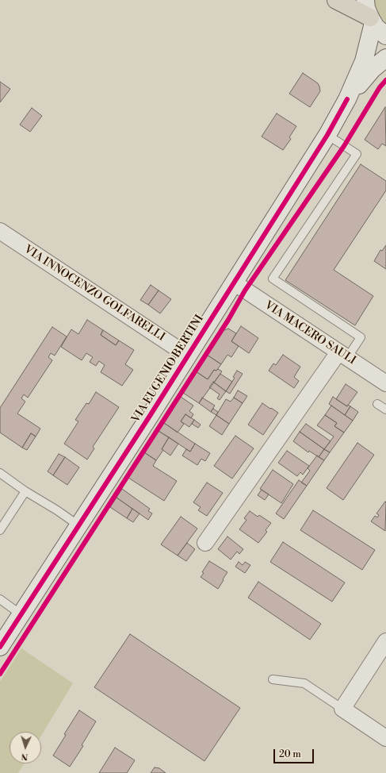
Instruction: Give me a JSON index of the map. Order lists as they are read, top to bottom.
{
  "streets": {
    "main road": ["VIA EUGENIO BERTINI"],
    "street": ["VIA INNOCENZO GOLFARELLI", "VIA MACERO SAULI"]
  },
  "crossings": [
    ["VIA INNOCENZO GOLFARELLI", "VIA EUGENIO BERTINI"],
    ["VIA MACERO SAULI", "VIA EUGENIO BERTINI"]
  ],
  "scale_bar": "20 m",
  "north": "bottom"
}
